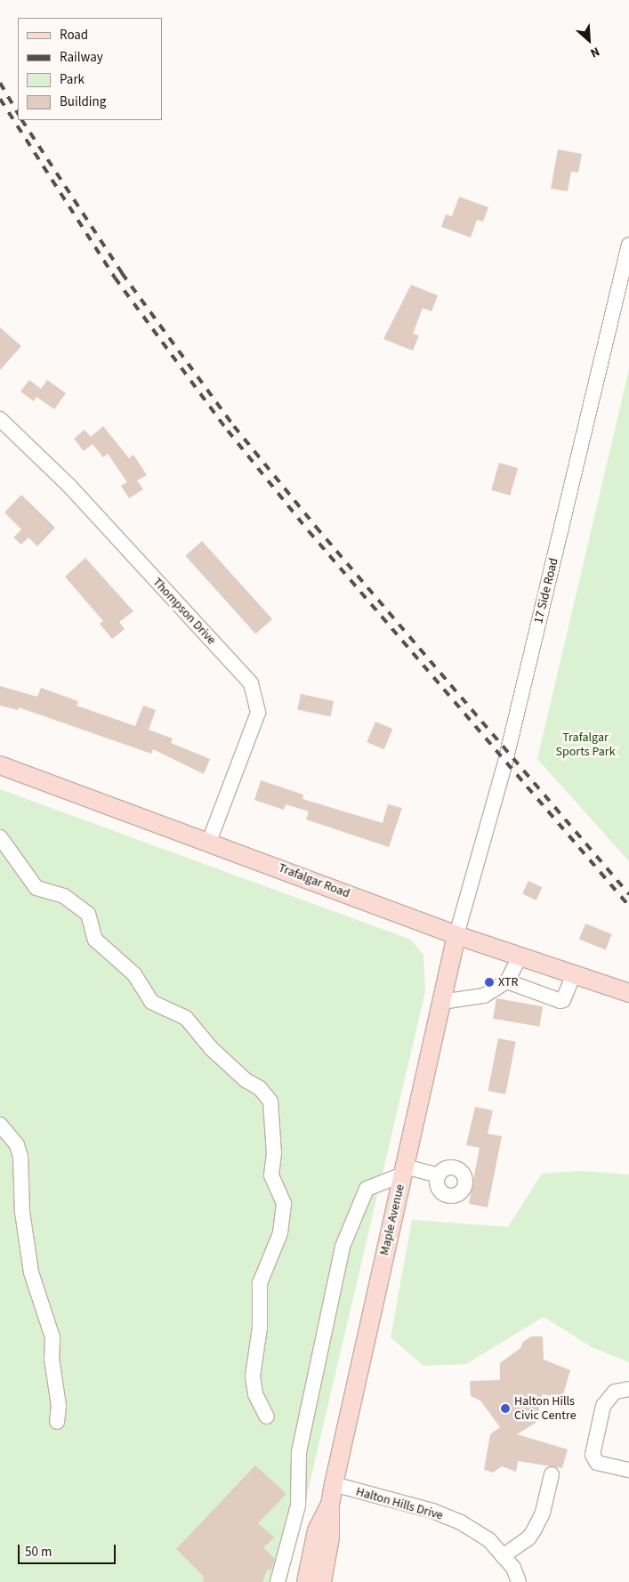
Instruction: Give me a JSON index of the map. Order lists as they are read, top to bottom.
{
  "streets": {
    "main road": ["Trafalgar Road", "Maple Avenue"],
    "street": ["17 Side Road", "Thompson Drive", "Halton Hills Drive"]
  },
  "crossings": [
    ["17 Side Road", "Trafalgar Road"],
    ["17 Side Road", "Maple Avenue"],
    ["Thompson Drive", "Trafalgar Road"],
    ["Trafalgar Road", "Maple Avenue"],
    ["Maple Avenue", "Halton Hills Drive"]
  ],
  "parks": ["Trafalgar Sports Park"],
  "places": ["XTR", "Halton Hills Civic Centre"],
  "legend": [
    "Road",
    "Railway",
    "Park",
    "Building"
  ],
  "scale_bar": "50 m",
  "north": "bottom right"
}
